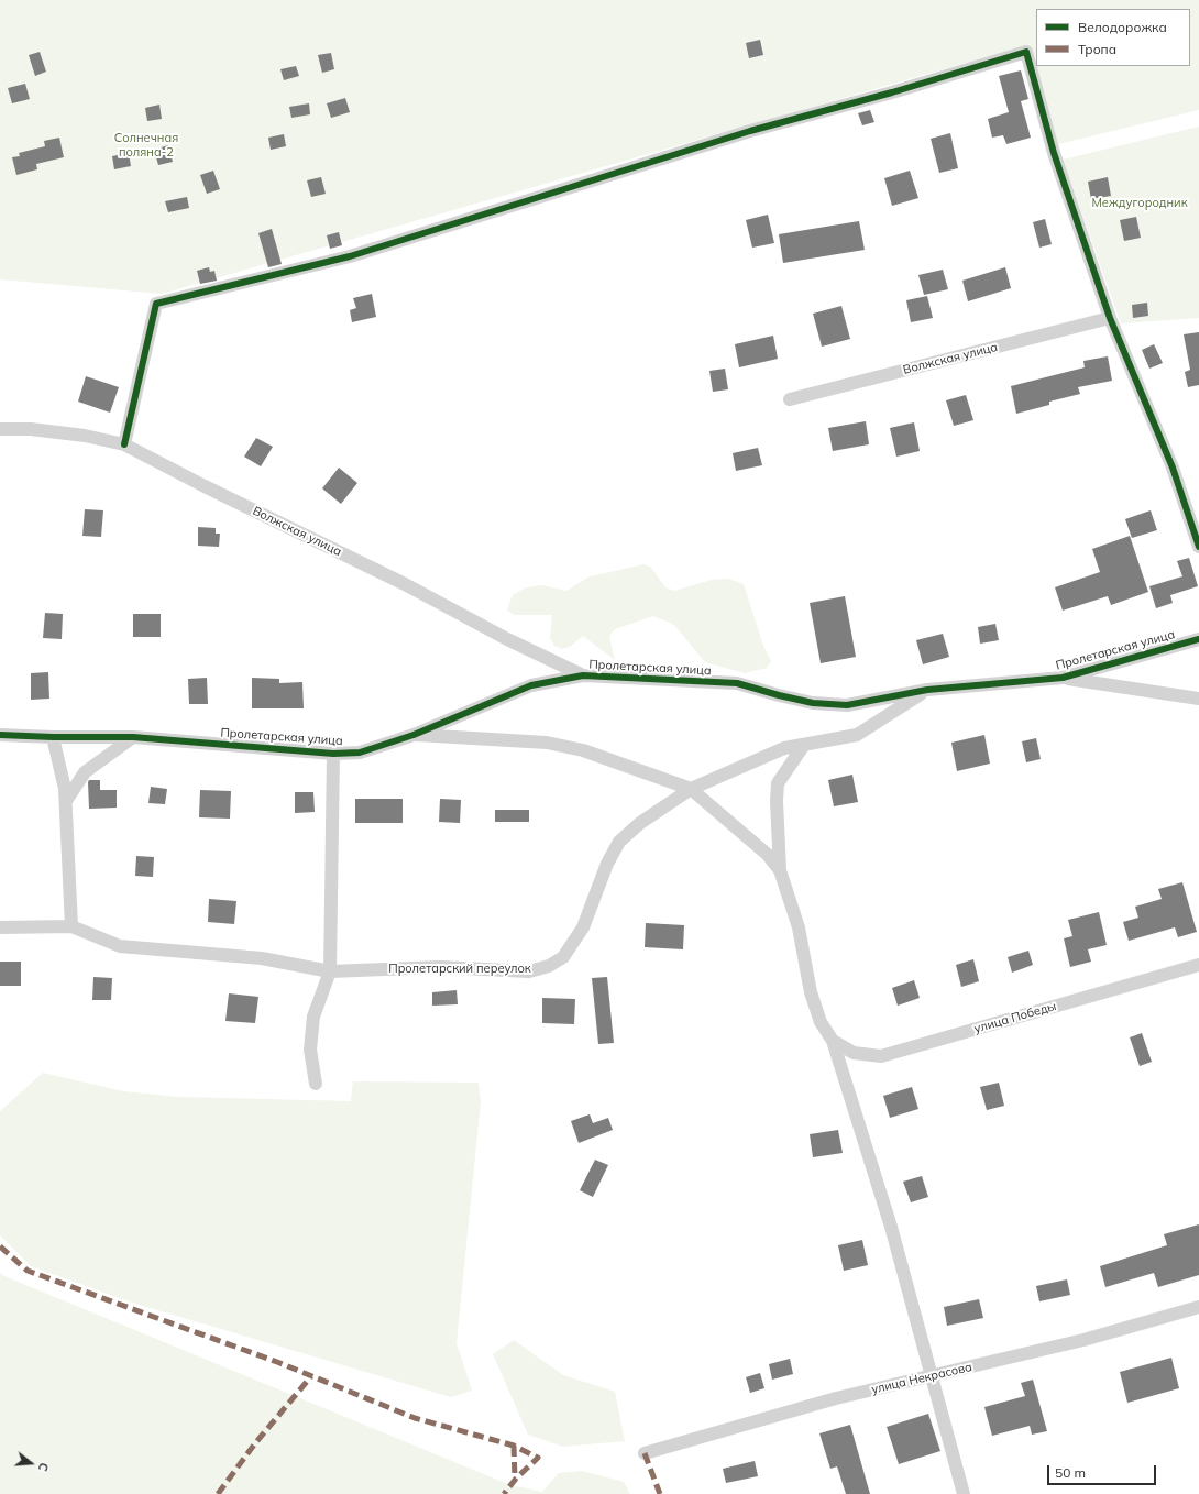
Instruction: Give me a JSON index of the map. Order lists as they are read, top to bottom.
{
  "streets": {
    "street": [
      "Волжская улица",
      "Пролетарская улица",
      "Пролетарский переулок",
      "улица Победы",
      "улица Некрасова"
    ]
  },
  "crossings": [
    ["Волжская улица", "Пролетарская улица"],
    ["Пролетарская улица", "Пролетарский переулок"]
  ],
  "parks": ["Солнечная поляна-2", "Междугородник"],
  "legend": ["Велодорожка", "Тропа"],
  "scale_bar": "50 m",
  "north": "right"
}
